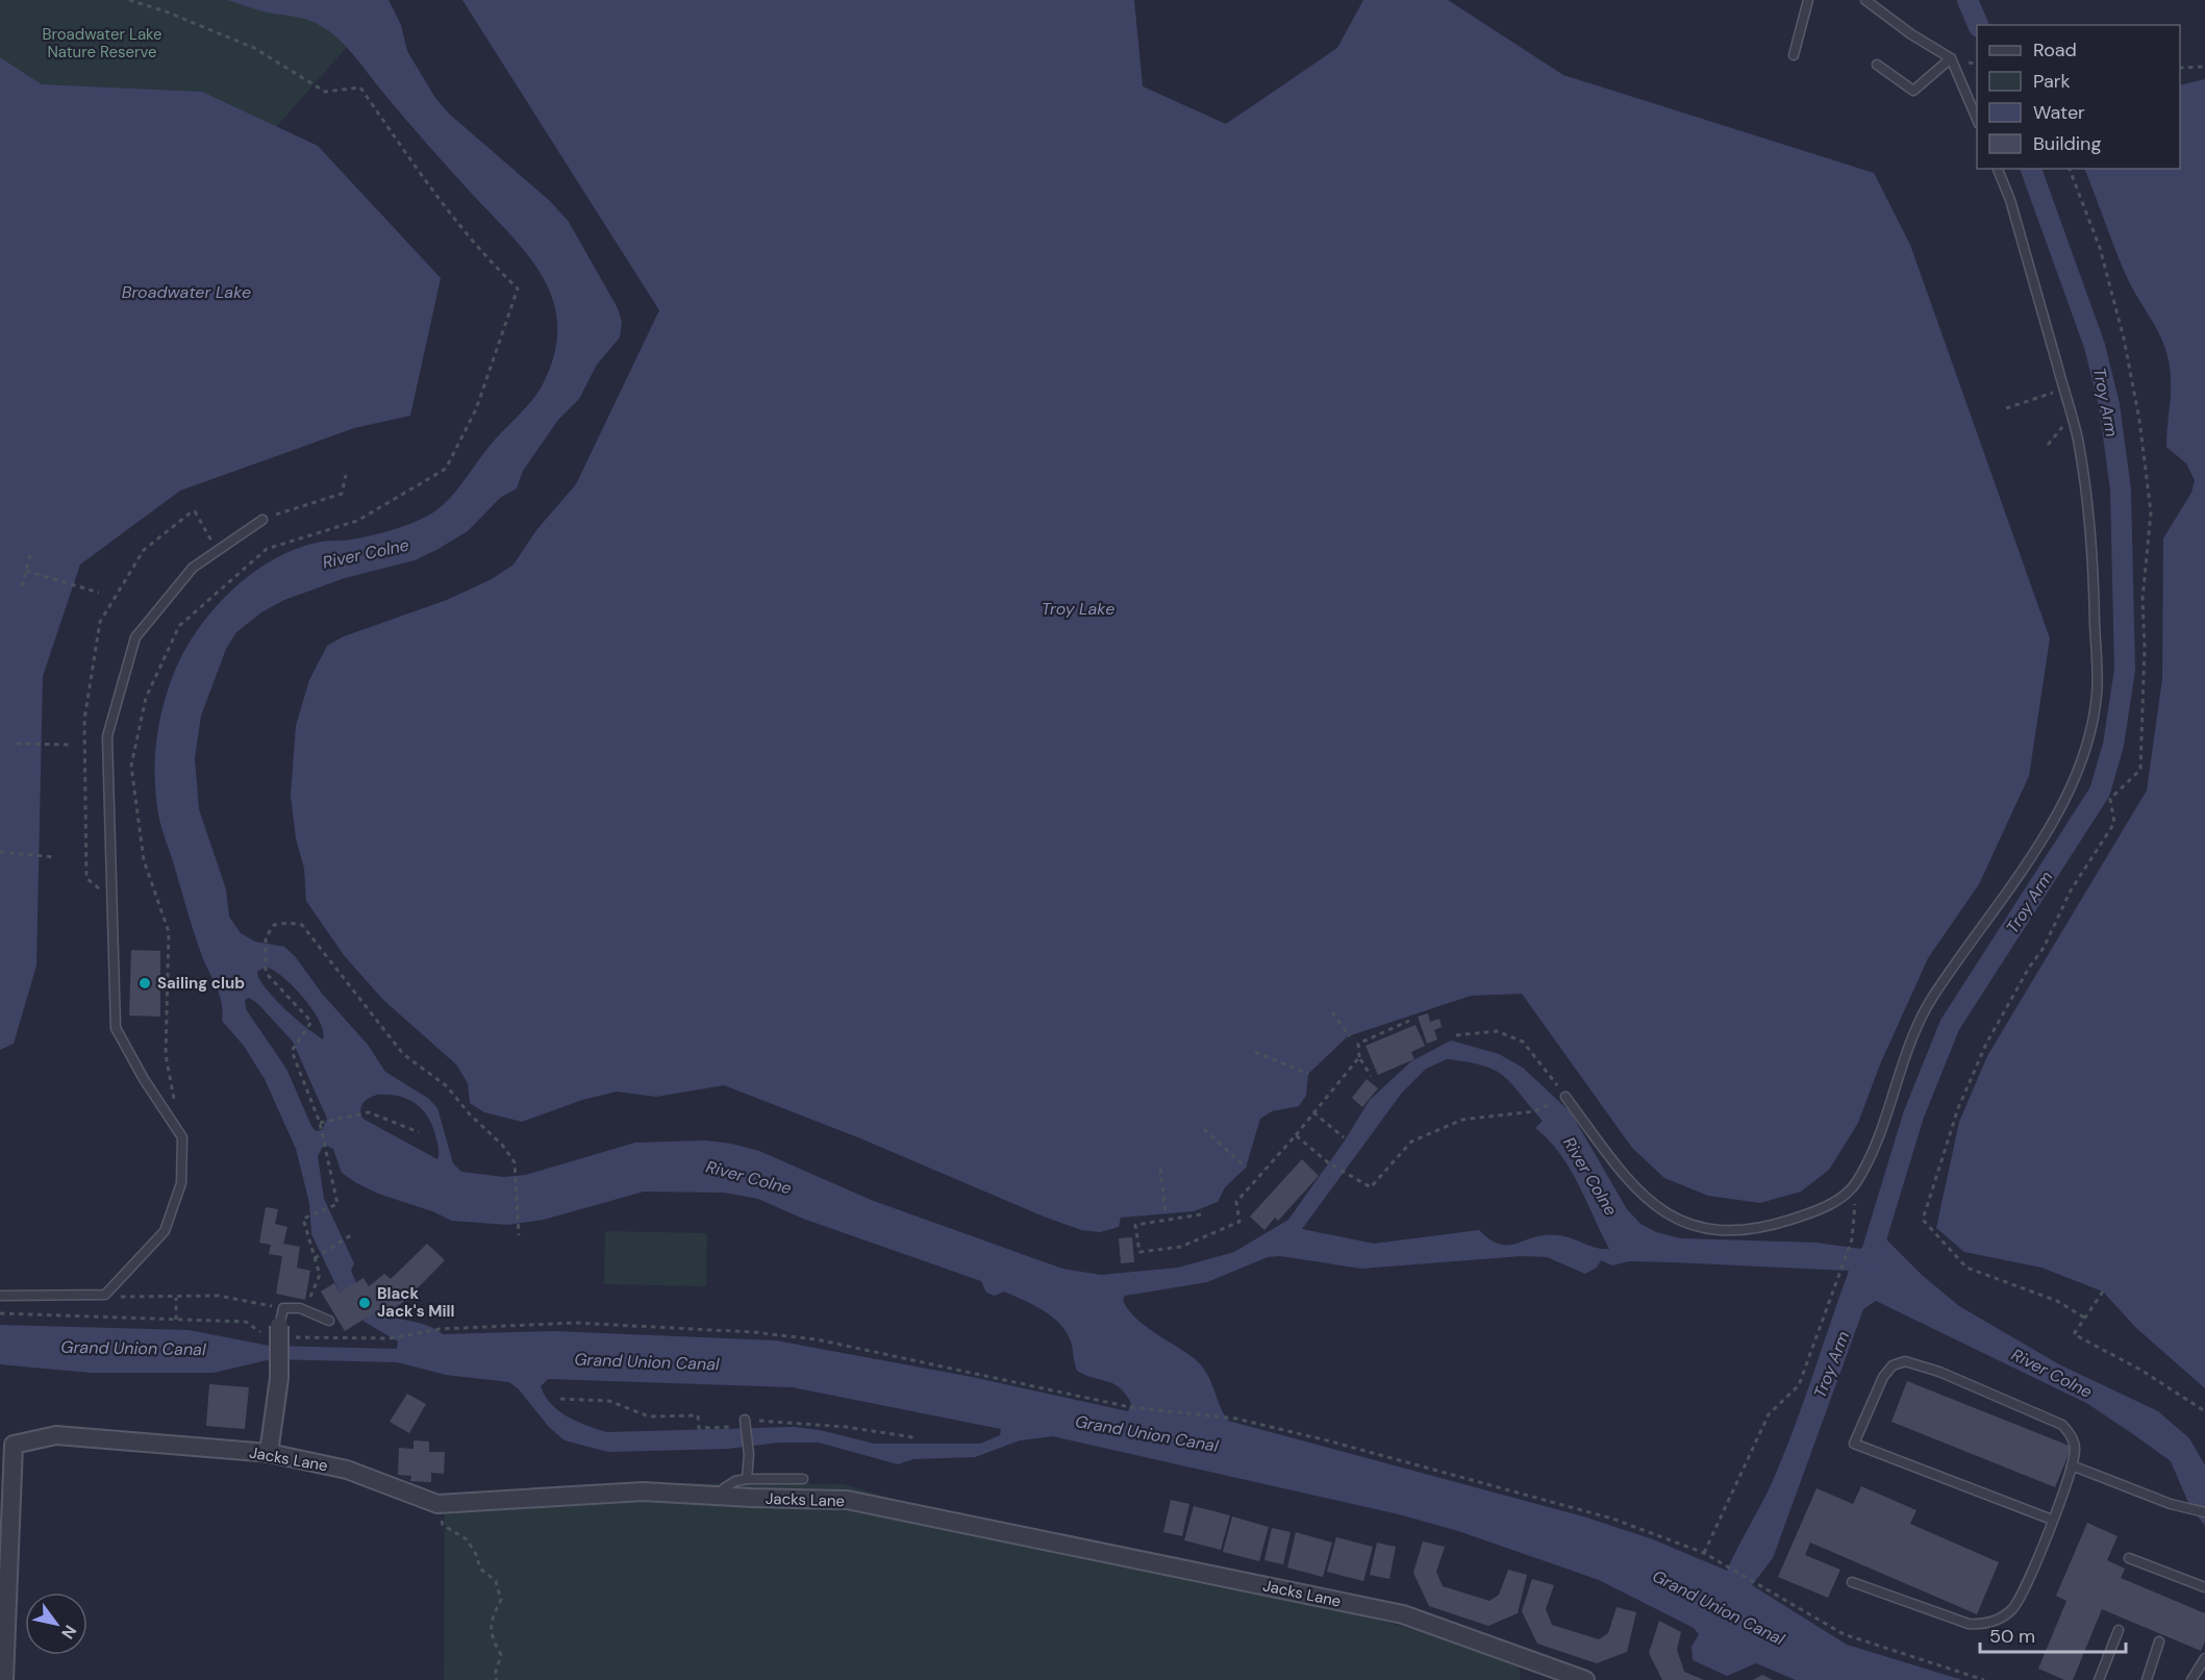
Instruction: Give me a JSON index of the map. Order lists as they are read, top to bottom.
{
  "streets": {
    "street": ["Jacks Lane"]
  },
  "water": [
    "Broadwater Lake",
    "Troy Arm",
    "River Colne",
    "Troy Lake",
    "Grand Union Canal"
  ],
  "parks": ["Broadwater Lake Nature Reserve"],
  "places": ["Sailing club", "Black Jack's Mill"],
  "legend": [
    "Road",
    "Park",
    "Water",
    "Building"
  ],
  "scale_bar": "50 m",
  "north": "bottom right"
}
